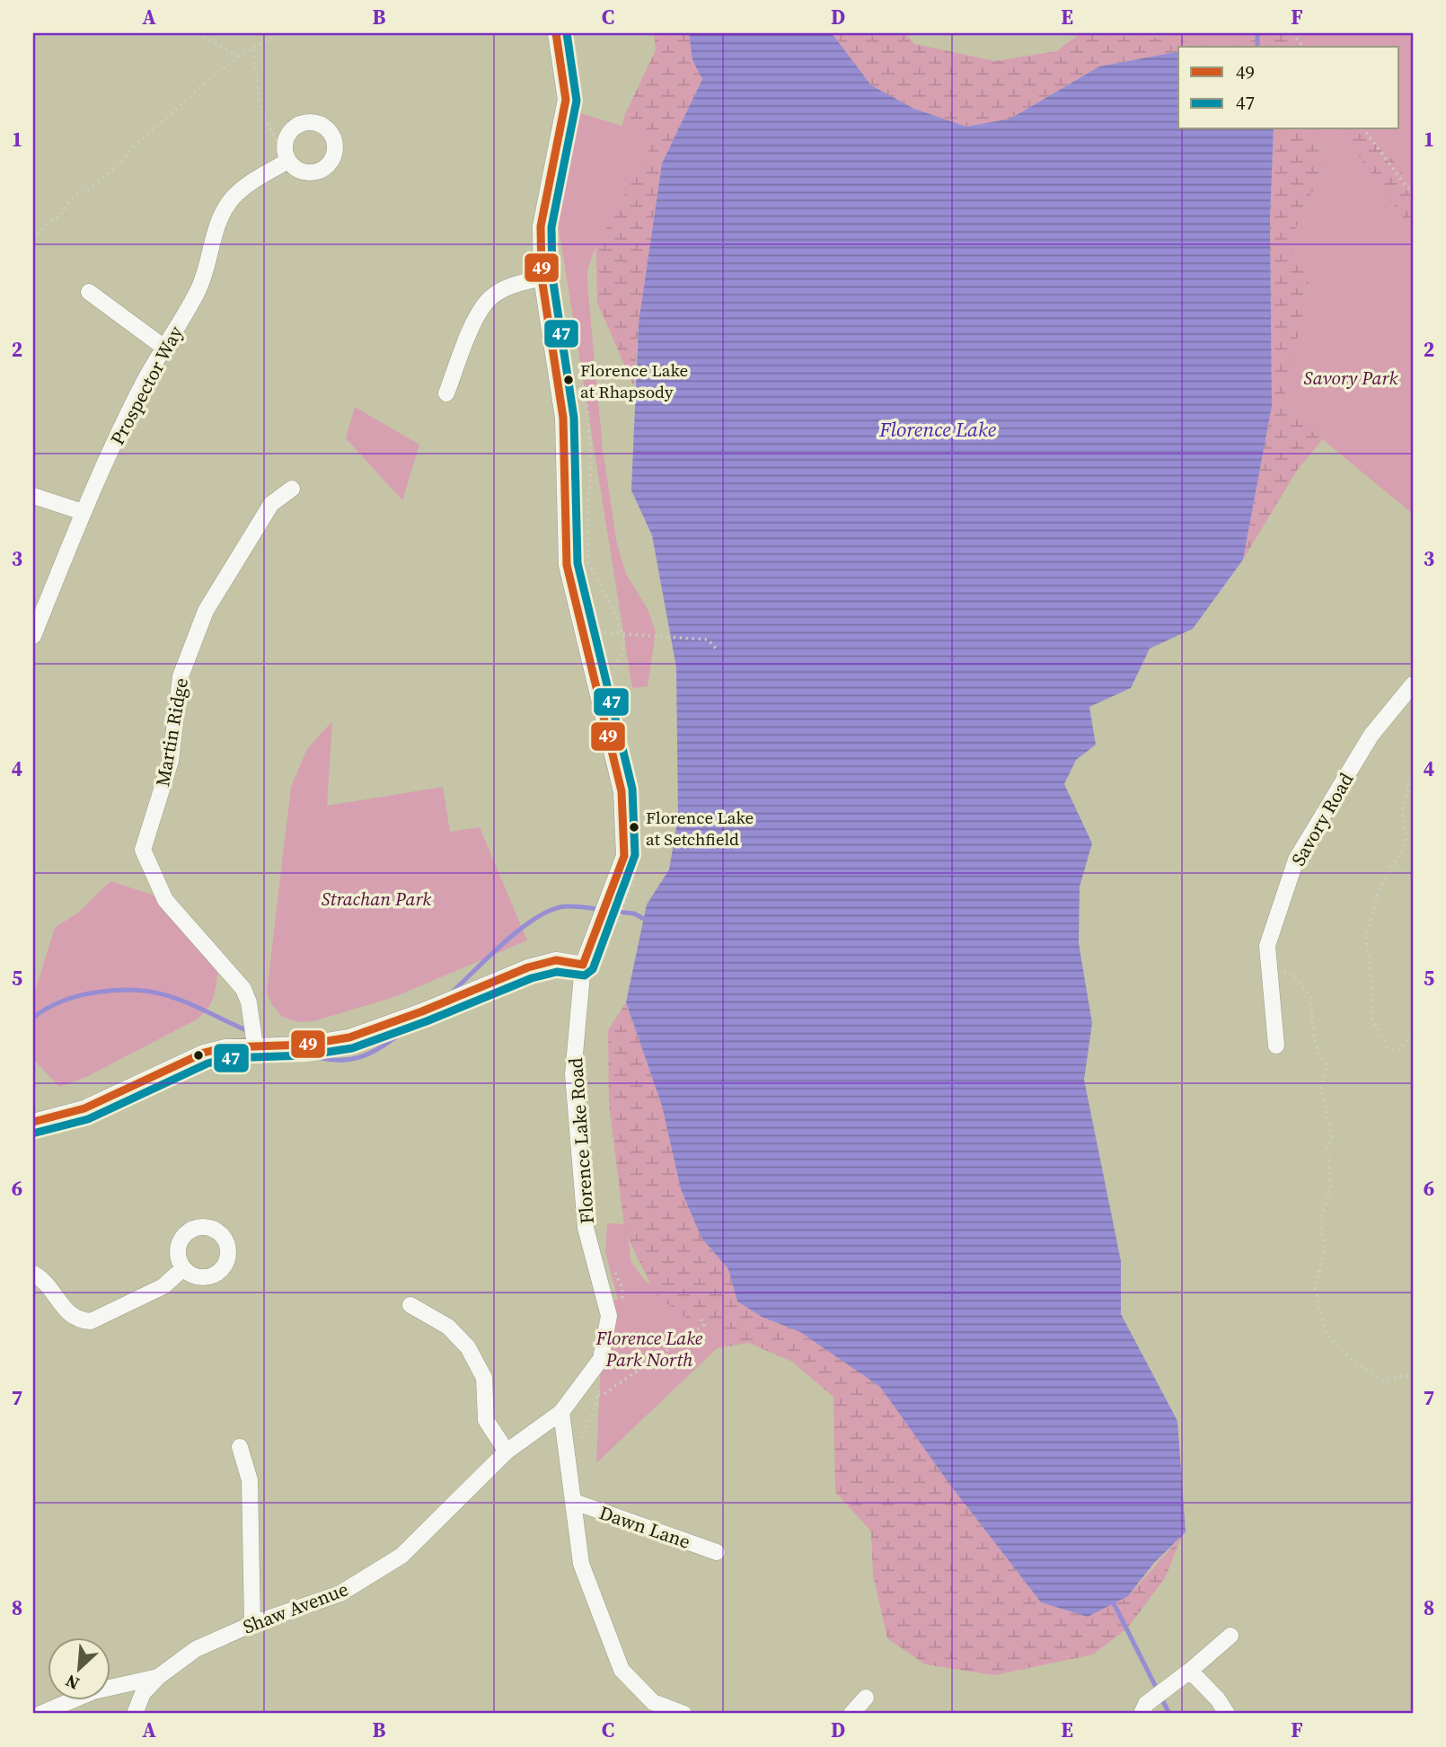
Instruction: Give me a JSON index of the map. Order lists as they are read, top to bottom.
{
  "streets": {
    "street": [
      "Prospector Way",
      "Martin Ridge",
      "Savory Road",
      "Florence Lake Road",
      "Dawn Lane",
      "Shaw Avenue"
    ]
  },
  "crossings": [
    ["Florence Lake Road", "Shaw Avenue"]
  ],
  "water": ["Florence Lake"],
  "parks": ["Savory Park", "Strachan Park", "Florence Lake Park North"],
  "places": ["Florence Lake at Rhapsody", "Florence Lake at Setchfield"],
  "lines": ["transit line 49", "transit line 47"],
  "legend": ["49", "47"],
  "north": "bottom left",
  "grid": {
    "columns": [
      "A",
      "B",
      "C",
      "D",
      "E",
      "F"
    ],
    "rows": [
      "1",
      "2",
      "3",
      "4",
      "5",
      "6",
      "7",
      "8"
    ]
  }
}
